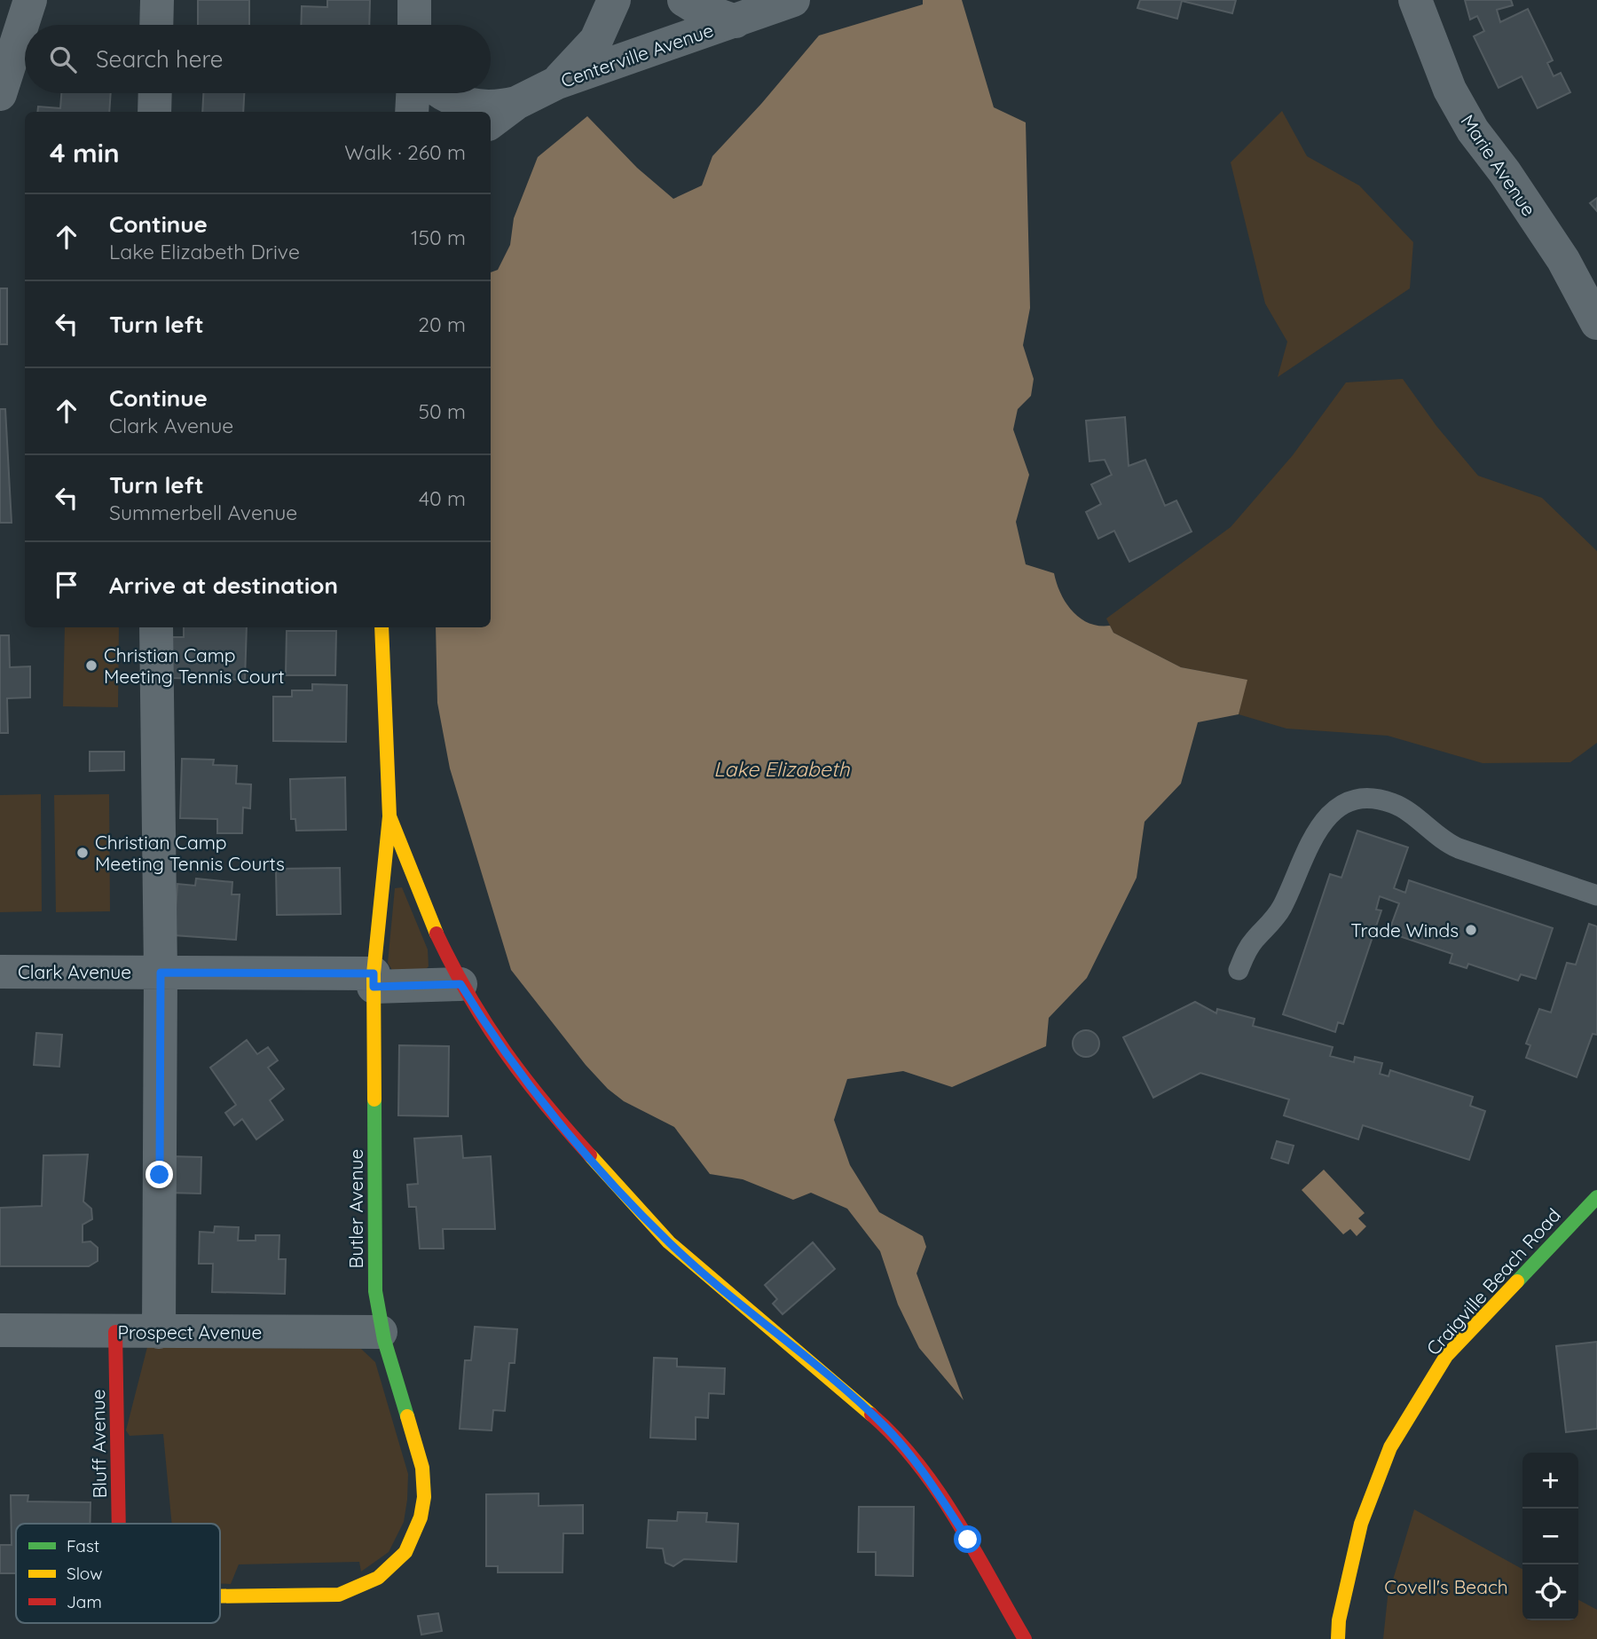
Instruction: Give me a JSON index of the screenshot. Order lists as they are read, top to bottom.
{
  "streets": {
    "street": [
      "Centerville Avenue",
      "Marie Avenue",
      "Clark Avenue",
      "Butler Avenue",
      "Craigville Beach Road",
      "Prospect Avenue",
      "Bluff Avenue"
    ]
  },
  "crossings": [
    ["Clark Avenue", "Butler Avenue"],
    ["Butler Avenue", "Prospect Avenue"],
    ["Butler Avenue", "Bluff Avenue"],
    ["Prospect Avenue", "Bluff Avenue"]
  ],
  "water": ["Lake Elizabeth"],
  "parks": ["Covell's Beach"],
  "places": ["Christian Camp Meeting Tennis Court", "Christian Camp Meeting Tennis Courts", "Trade Winds"],
  "legend": ["Fast", "Slow", "Jam"],
  "page": {
    "search": "Search here",
    "heading": ["4 min", "Walk · 260 m"],
    "list": [
      ["Continue", "Lake Elizabeth Drive", "150 m"],
      ["Turn left", "20 m"],
      ["Continue", "Clark Avenue", "50 m"],
      ["Turn left", "Summerbell Avenue", "40 m"],
      "Arrive at destination"
    ],
    "map_buttons": ["+", "−"]
  }
}
